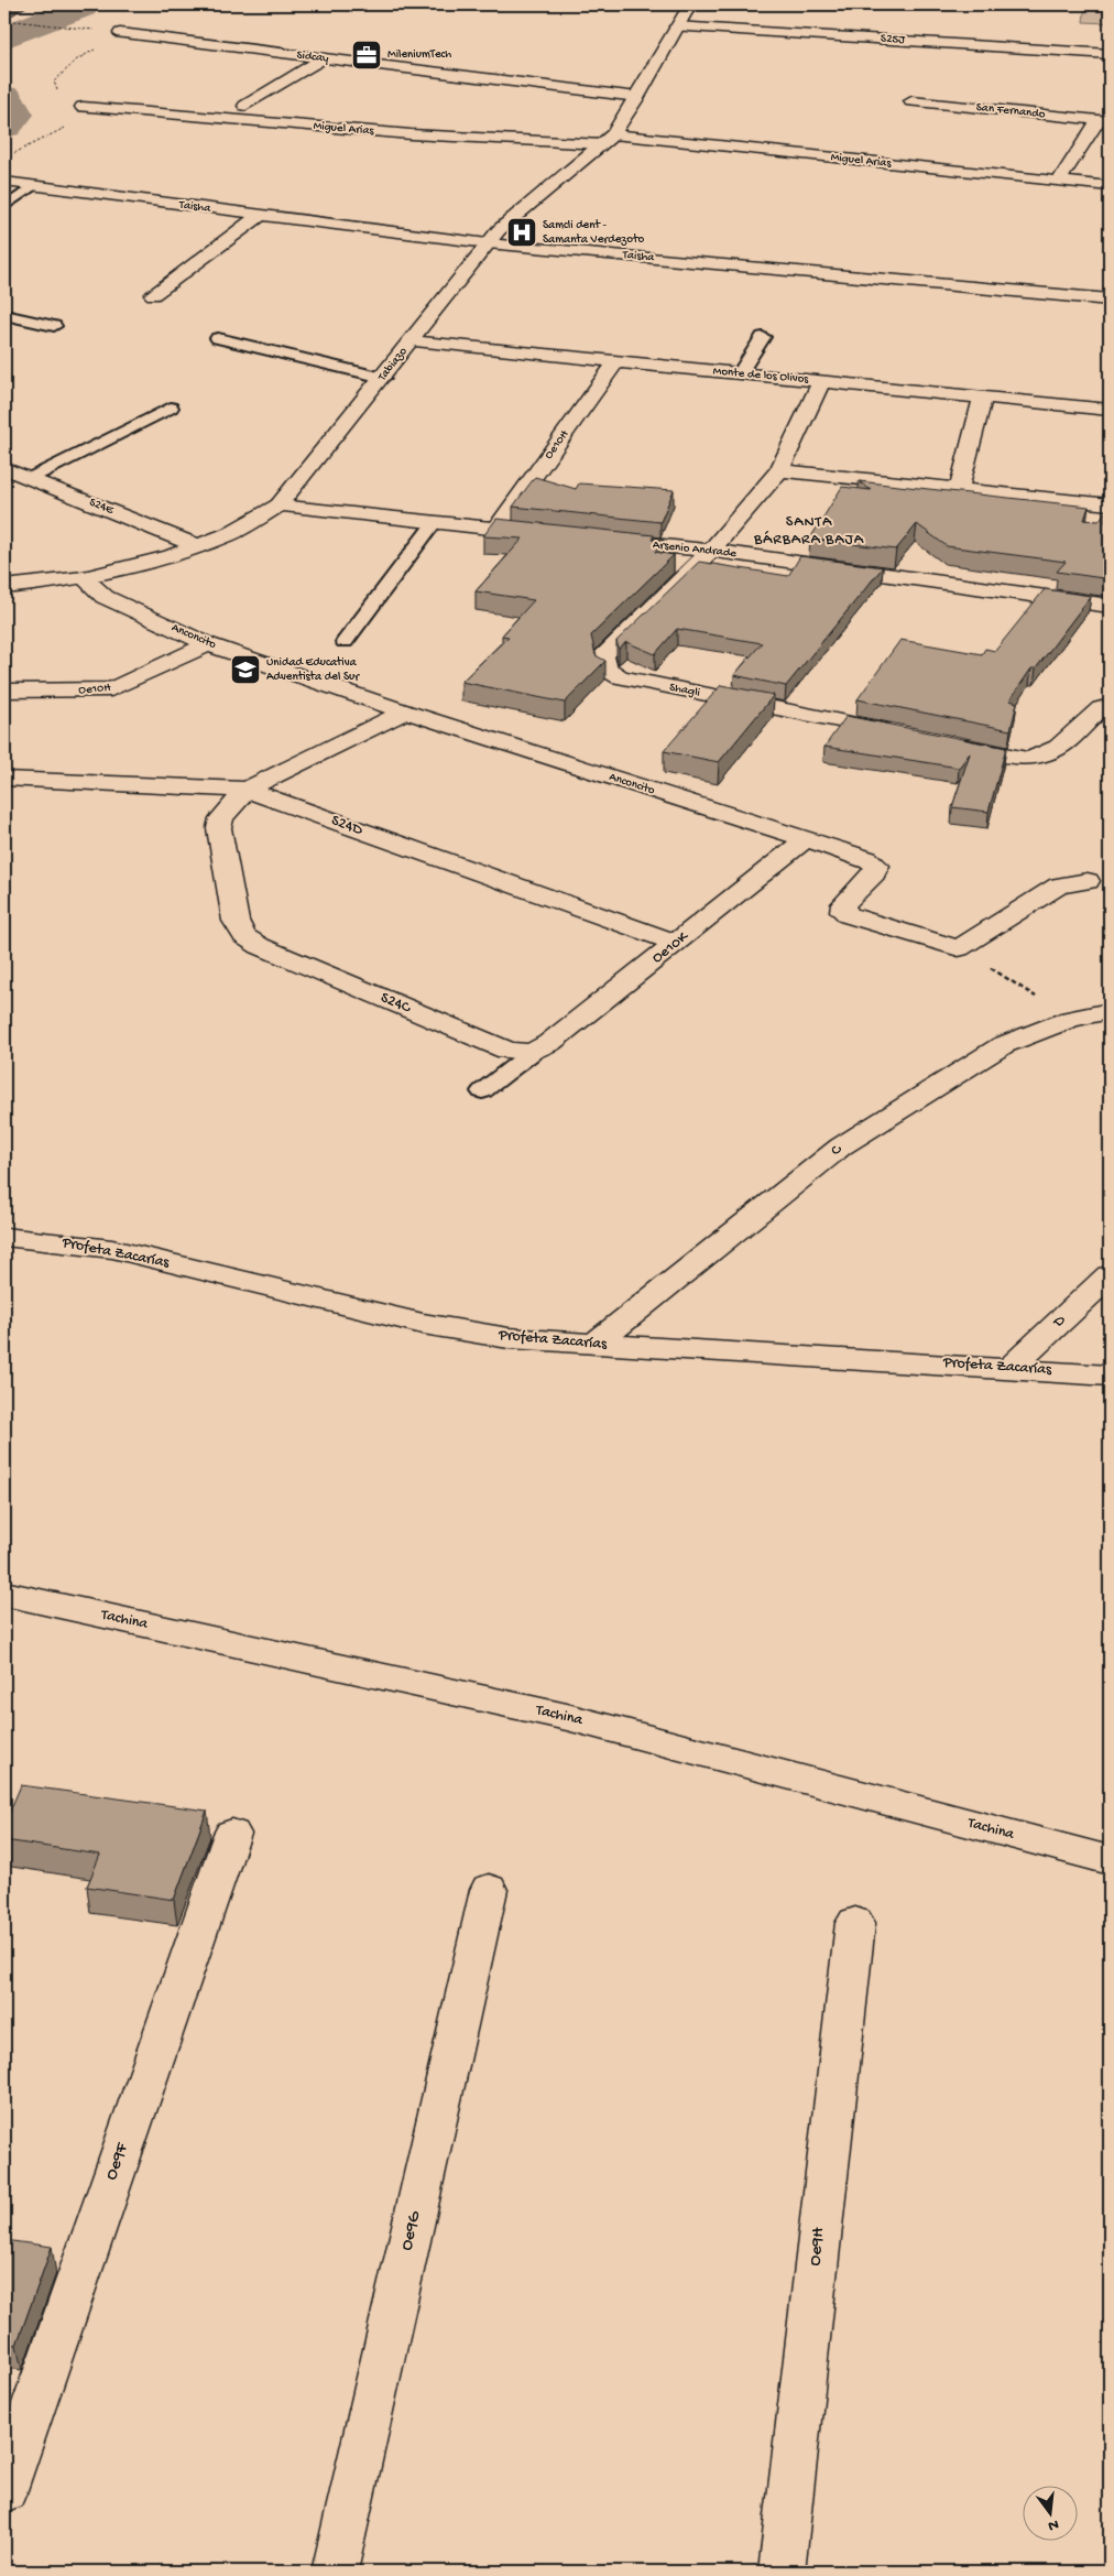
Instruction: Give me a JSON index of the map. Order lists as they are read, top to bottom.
{
  "streets": {
    "street": [
      "S25J",
      "Sidcay",
      "San Fernando",
      "Miguel Arias",
      "Taisha",
      "Tabiazo",
      "Monte de los Olivos",
      "Oe10H",
      "S24E",
      "Arsenio Andrade",
      "Anconcito",
      "Shagli",
      "S24D",
      "Oe10K",
      "S24C",
      "C",
      "Profeta Zacarías",
      "D",
      "Tachina",
      "Oe9F",
      "Oe9G",
      "Oe9H"
    ]
  },
  "crossings": [
    ["S25J", "Tabiazo"],
    ["Sidcay", "Tabiazo"],
    ["Miguel Arias", "Tabiazo"],
    ["Taisha", "Tabiazo"],
    ["Tabiazo", "Monte de los Olivos"],
    ["Tabiazo", "S24E"],
    ["Tabiazo", "Anconcito"],
    ["Monte de los Olivos", "Oe10H"],
    ["Monte de los Olivos", "Shagli"],
    ["Oe10H", "Anconcito"],
    ["Arsenio Andrade", "Shagli"],
    ["Anconcito", "Oe10K"],
    ["S24D", "Oe10K"],
    ["S24D", "S24C"],
    ["Oe10K", "S24C"],
    ["C", "Profeta Zacarías"],
    ["Profeta Zacarías", "D"]
  ],
  "districts": ["SANTA BÁRBARA BAJA"],
  "places": {
    "office": ["MileniumTech"],
    "hospital": ["Samcli dent - Samanta Verdezoto"],
    "school or university": ["Unidad Educativa Adventista del Sur"]
  },
  "north": "bottom"
}
